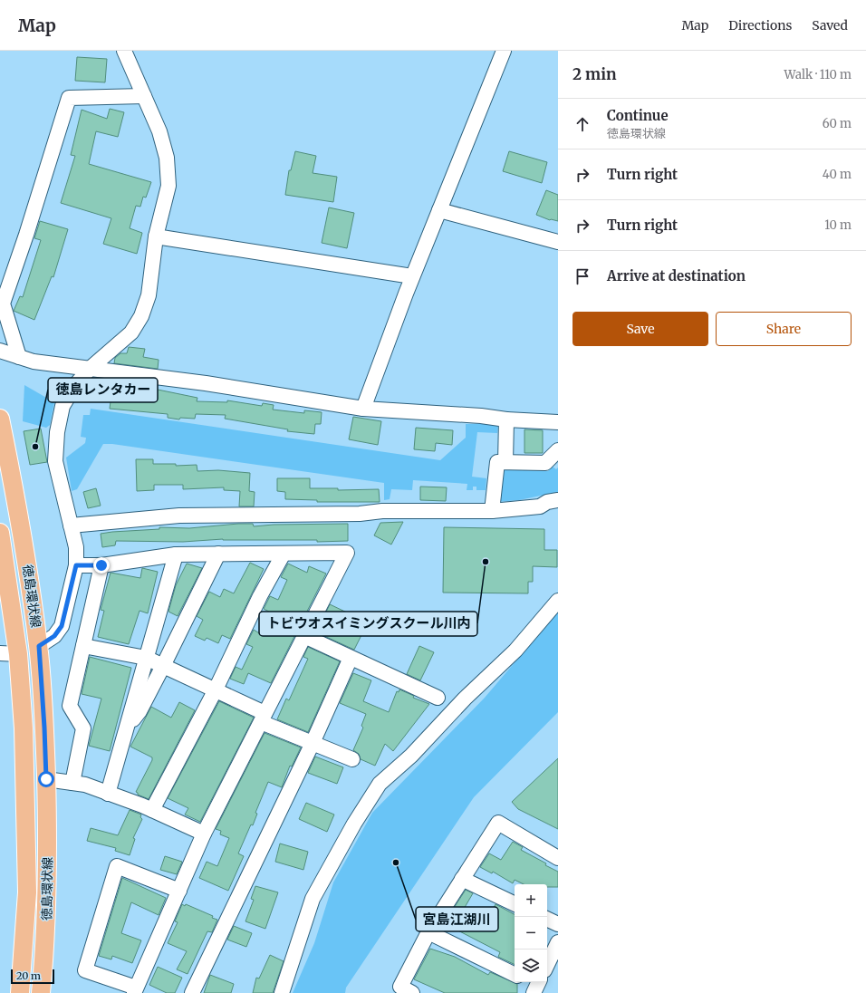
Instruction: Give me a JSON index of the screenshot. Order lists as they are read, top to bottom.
{
  "streets": {
    "main road": ["徳島環状線"]
  },
  "places": ["徳島レンタカー", "トビウオスイミングスクール川内", "宮島江湖川"],
  "scale_bar": "20 m",
  "page": {
    "header": "Map",
    "nav": ["Map", "Directions", "Saved"],
    "heading": ["2 min", "Walk · 110 m"],
    "list": [
      ["Continue", "徳島環状線", "60 m"],
      ["Turn right", "40 m"],
      ["Turn right", "10 m"],
      "Arrive at destination"
    ],
    "buttons": ["Save", "Share"],
    "map_buttons": ["+", "−"],
    "scale": "20 m"
  }
}
